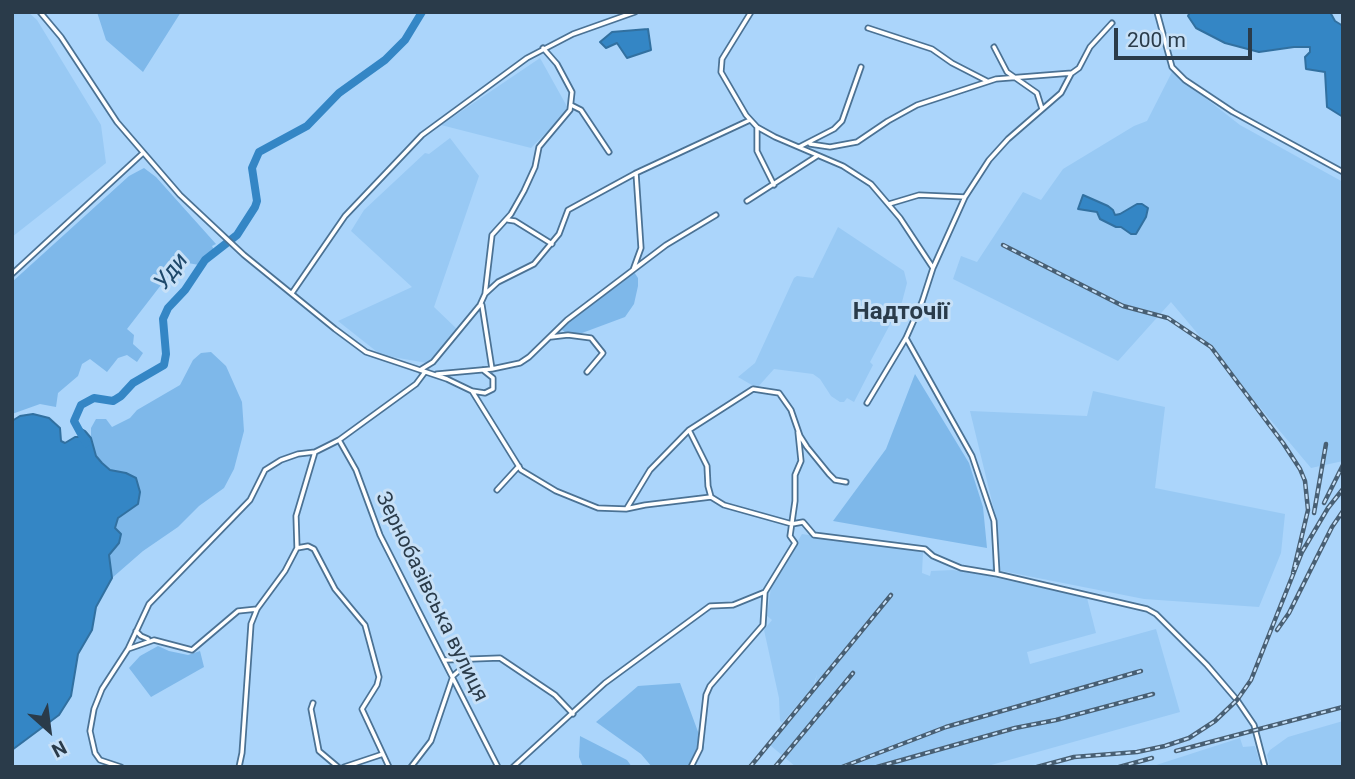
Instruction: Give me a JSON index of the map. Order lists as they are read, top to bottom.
{
  "streets": {
    "street": ["Зернобазівська вулиця"]
  },
  "districts": ["Надточії"],
  "water": ["Уди"],
  "scale_bar": "200 m",
  "north": "bottom right"
}
